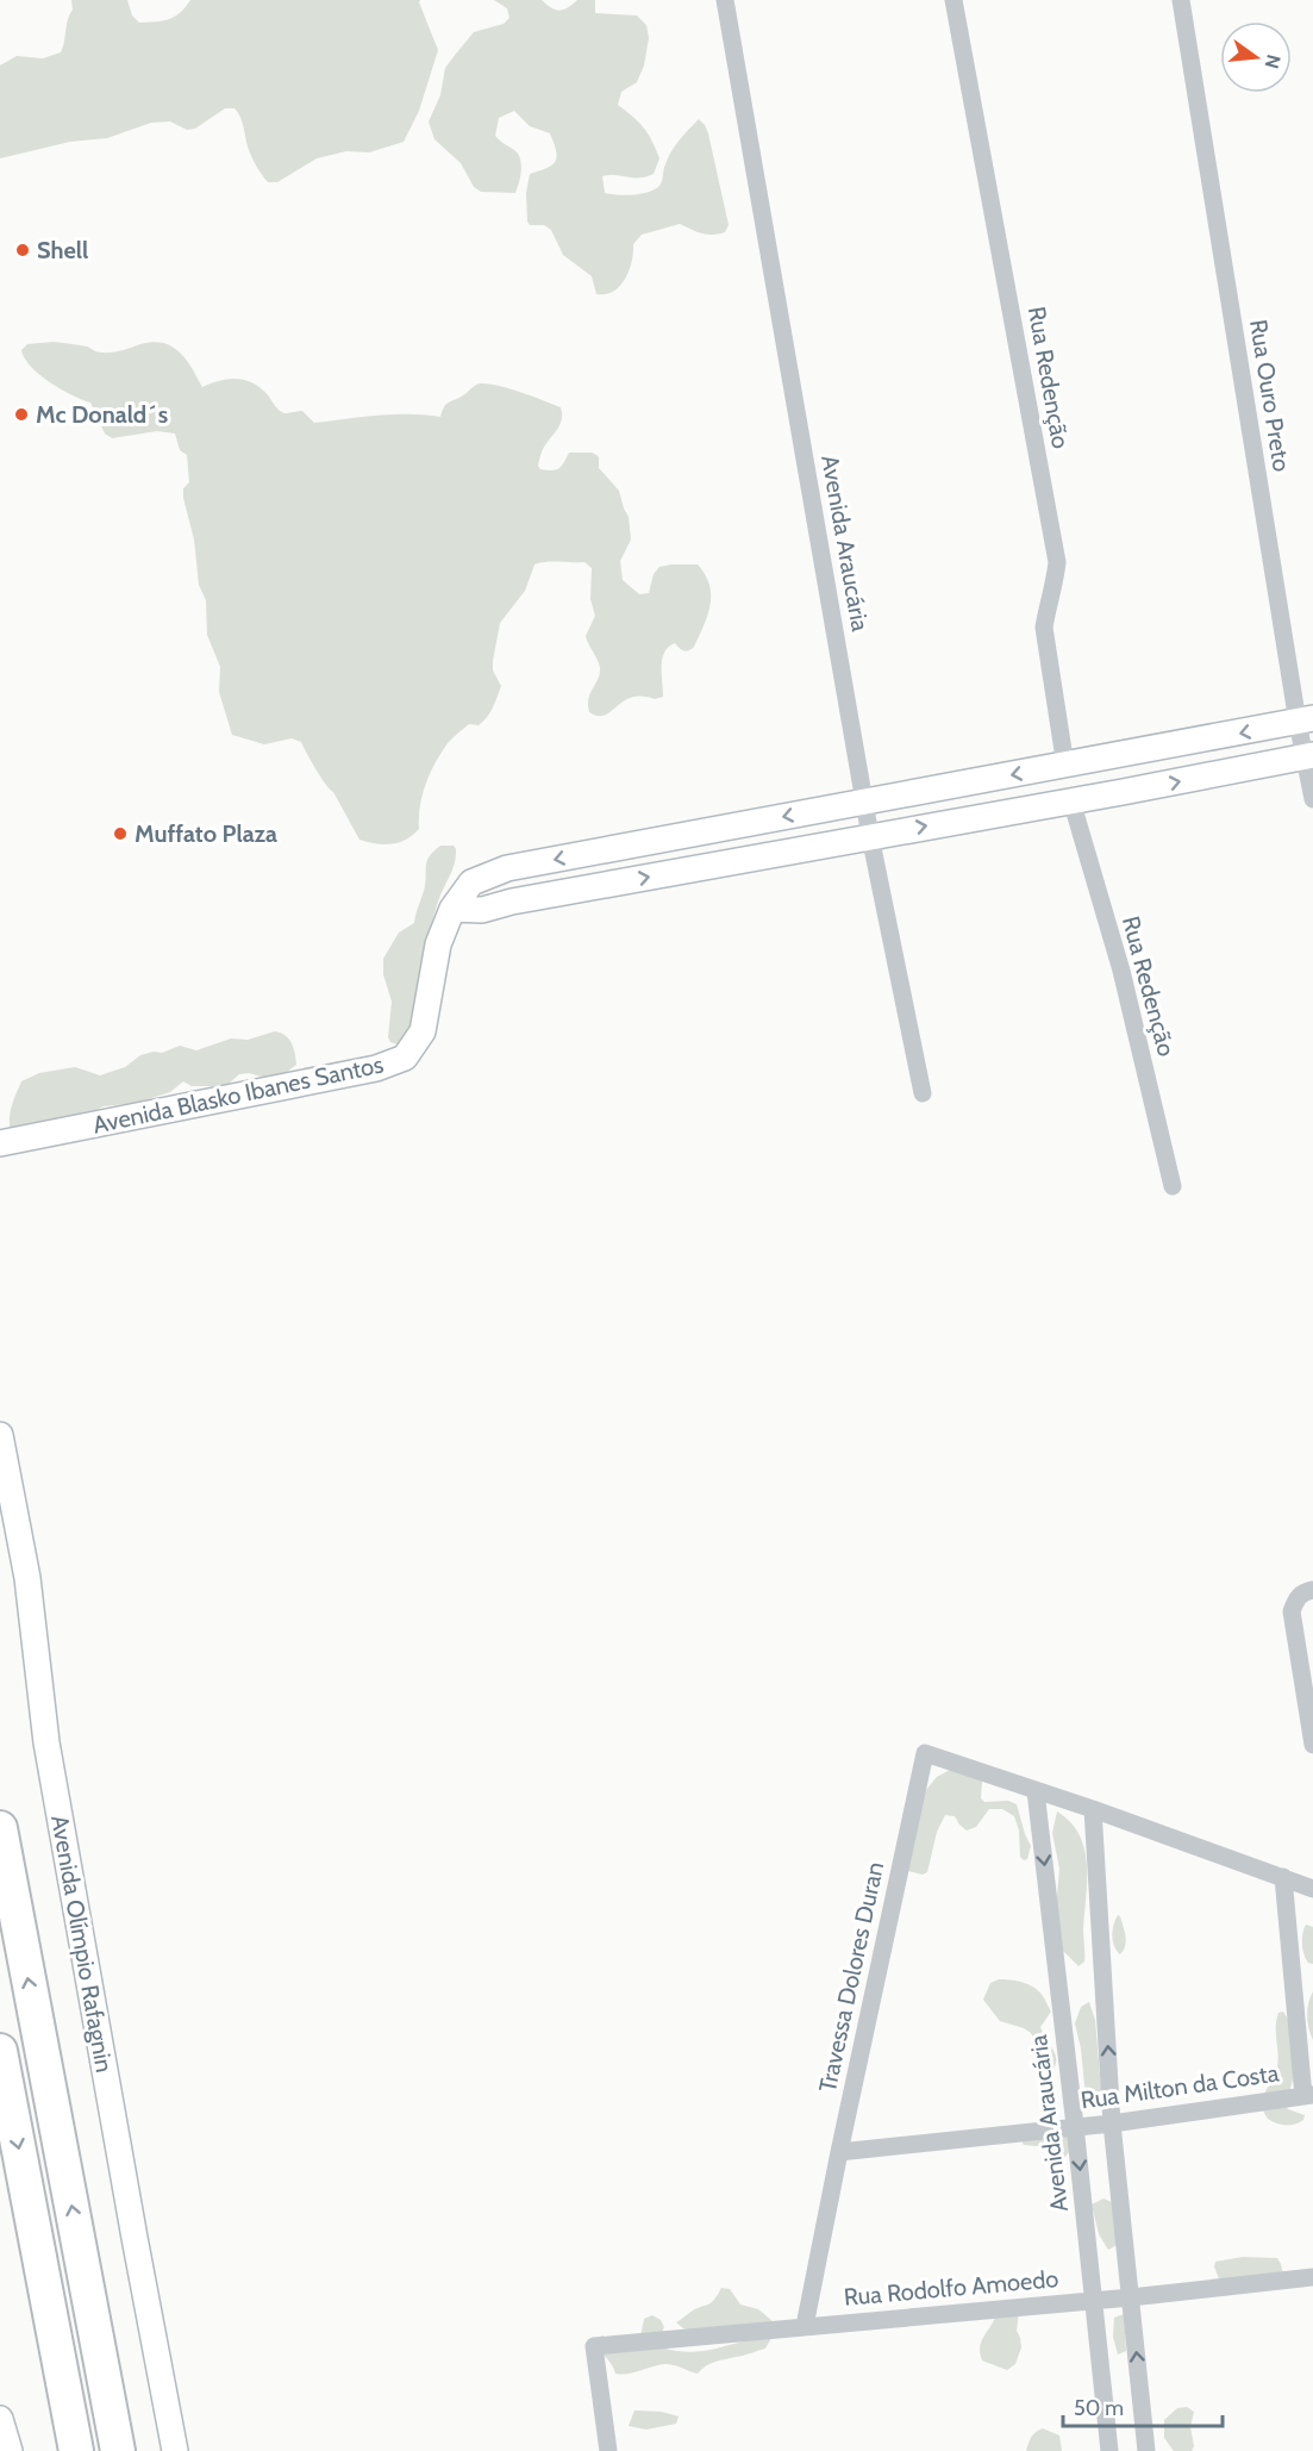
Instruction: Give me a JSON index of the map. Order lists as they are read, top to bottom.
{
  "streets": {
    "main road": ["Avenida Blasko Ibanes Santos", "Avenida Olímpio Rafagnin"],
    "street": [
      "Rua Redenção",
      "Rua Ouro Preto",
      "Avenida Araucária",
      "Travessa Dolores Duran",
      "Rua Milton da Costa",
      "Rua Rodolfo Amoedo"
    ]
  },
  "crossings": [
    ["Rua Redenção", "Avenida Blasko Ibanes Santos"],
    ["Rua Ouro Preto", "Avenida Blasko Ibanes Santos"],
    ["Avenida Araucária", "Avenida Blasko Ibanes Santos"],
    ["Avenida Araucária", "Travessa Dolores Duran"],
    ["Avenida Araucária", "Rua Milton da Costa"],
    ["Avenida Araucária", "Rua Rodolfo Amoedo"],
    ["Travessa Dolores Duran", "Rua Milton da Costa"],
    ["Travessa Dolores Duran", "Rua Rodolfo Amoedo"]
  ],
  "places": ["Shell", "Mc Donald´s", "Muffato Plaza"],
  "scale_bar": "50 m",
  "north": "right"
}
